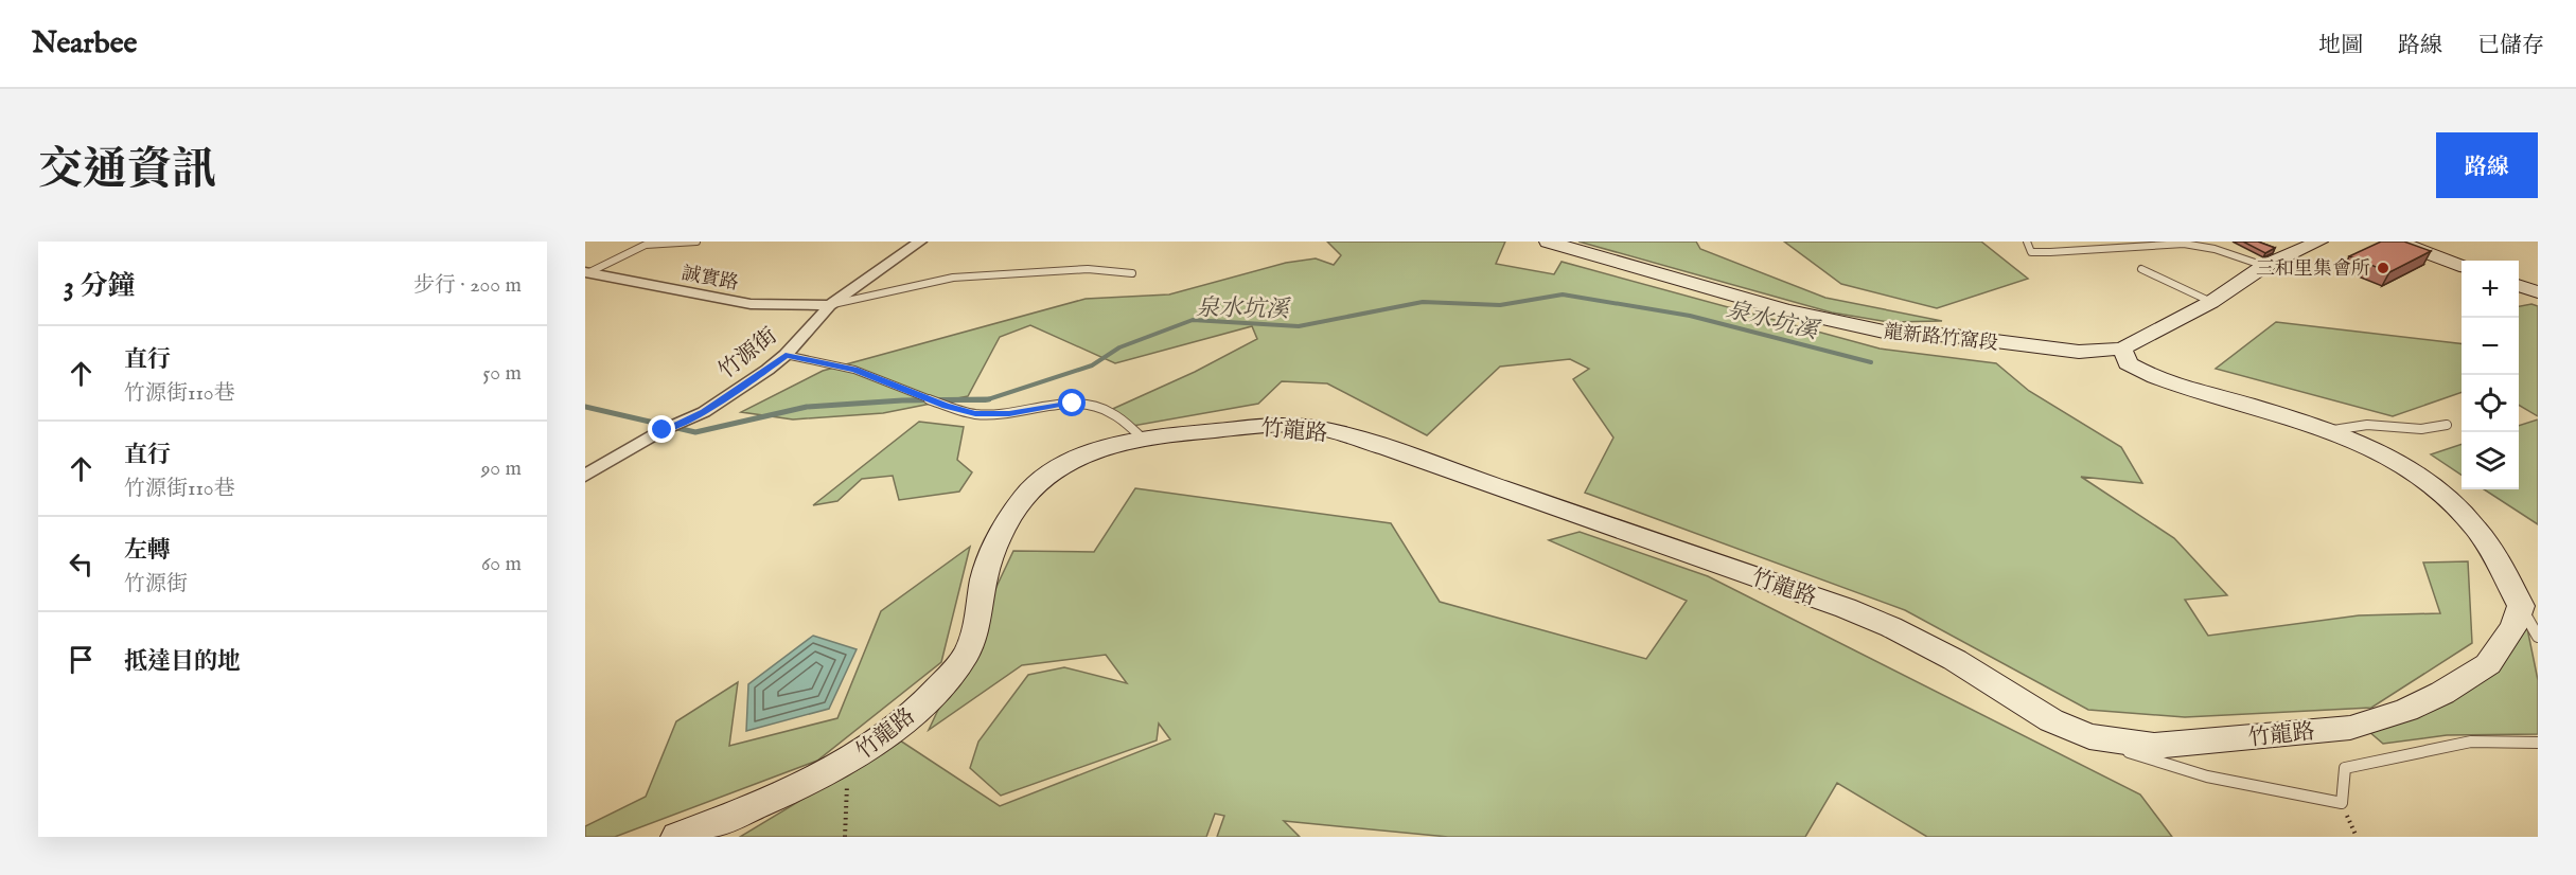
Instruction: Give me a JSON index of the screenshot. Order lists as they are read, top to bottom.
{
  "streets": {
    "street": [
      "誠實路",
      "龍新路竹窩段",
      "竹源街",
      "竹龍路"
    ]
  },
  "crossings": [
    ["誠實路", "竹源街"]
  ],
  "water": ["泉水坑溪"],
  "places": ["三和里集會所"],
  "page": {
    "header": "Nearbee",
    "nav": ["地圖", "路線", "已儲存"],
    "title": "交通資訊",
    "buttons": "路線",
    "heading": ["3 分鐘", "步行 · 200 m"],
    "map_buttons": ["+", "−"],
    "list": [
      ["直行", "竹源街110巷", "50 m"],
      ["直行", "竹源街110巷", "90 m"],
      ["左轉", "竹源街", "60 m"],
      "抵達目的地"
    ]
  }
}
